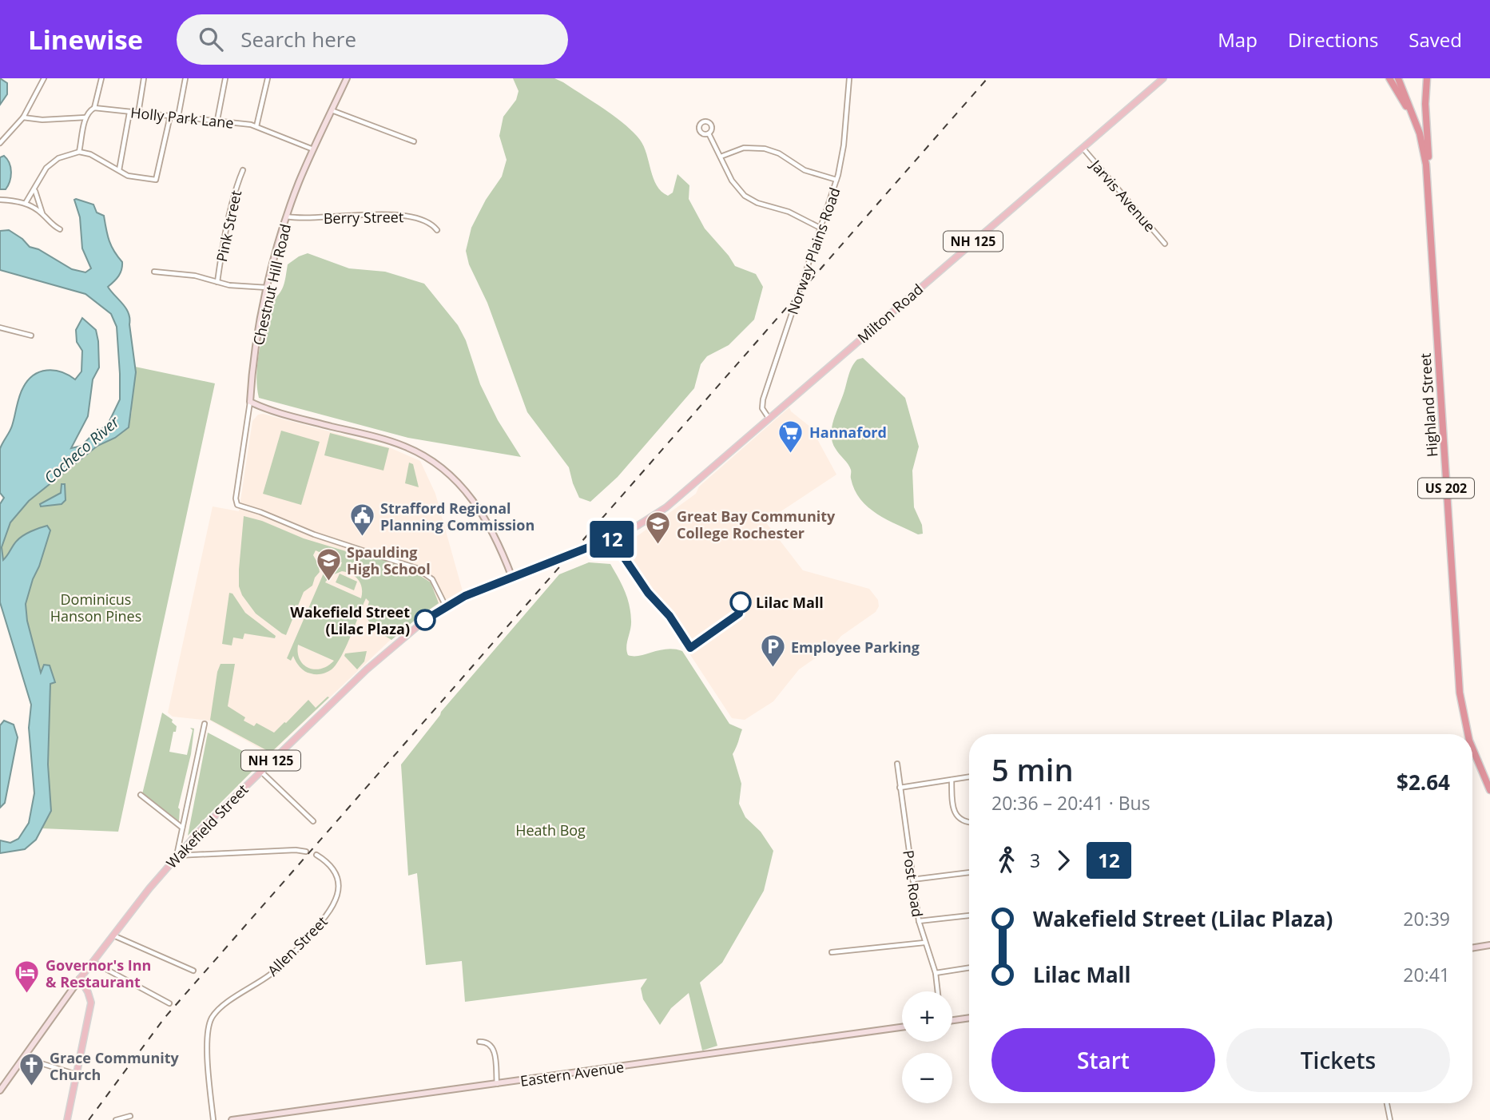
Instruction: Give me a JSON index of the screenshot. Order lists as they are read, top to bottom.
{
  "streets": {
    "highway": ["Highland Street", "US 202"],
    "main road": ["NH 125", "Milton Road", "Wakefield Street"],
    "street": [
      "Holly Park Lane",
      "Jarvis Avenue",
      "Berry Street",
      "Pink Street",
      "Norway Plains Road",
      "Chestnut Hill Road",
      "Post Road",
      "Allen Street",
      "Eastern Avenue"
    ]
  },
  "crossings": [
    ["Holly Park Lane", "Chestnut Hill Road"],
    ["Jarvis Avenue", "Milton Road"],
    ["Berry Street", "Chestnut Hill Road"],
    ["Norway Plains Road", "Milton Road"],
    ["Chestnut Hill Road", "Wakefield Street"],
    ["Milton Road", "Wakefield Street"],
    ["Highland Street", "US 202"]
  ],
  "water": ["Cocheco River"],
  "parks": ["Dominicus Hanson Pines", "Heath Bog"],
  "places": {
    "supermarket": ["Hannaford"],
    "public building": ["Strafford Regional Planning Commission"],
    "school or university": ["Great Bay Community College Rochester", "Spaulding High School"],
    "other": ["Lilac Mall", "Wakefield Street (Lilac Plaza)"],
    "parking": ["Employee Parking"],
    "hotel": ["Governor's Inn & Restaurant"],
    "church": ["Grace Community Church"]
  },
  "lines": ["bus line 12"],
  "page": {
    "header": "Linewise",
    "search": "Search here",
    "nav": ["Map", "Directions", "Saved"],
    "on_map": "12",
    "heading": ["5 min", "20:36 – 20:41 · Bus", "$2.64"],
    "legs": ["3", "12"],
    "list": [
      {
        "name": "Wakefield Street (Lilac Plaza)",
        "value": "20:39"
      },
      {
        "name": "Lilac Mall",
        "value": "20:41"
      }
    ],
    "map_buttons": ["+", "−"],
    "buttons": ["Start", "Tickets"]
  }
}
